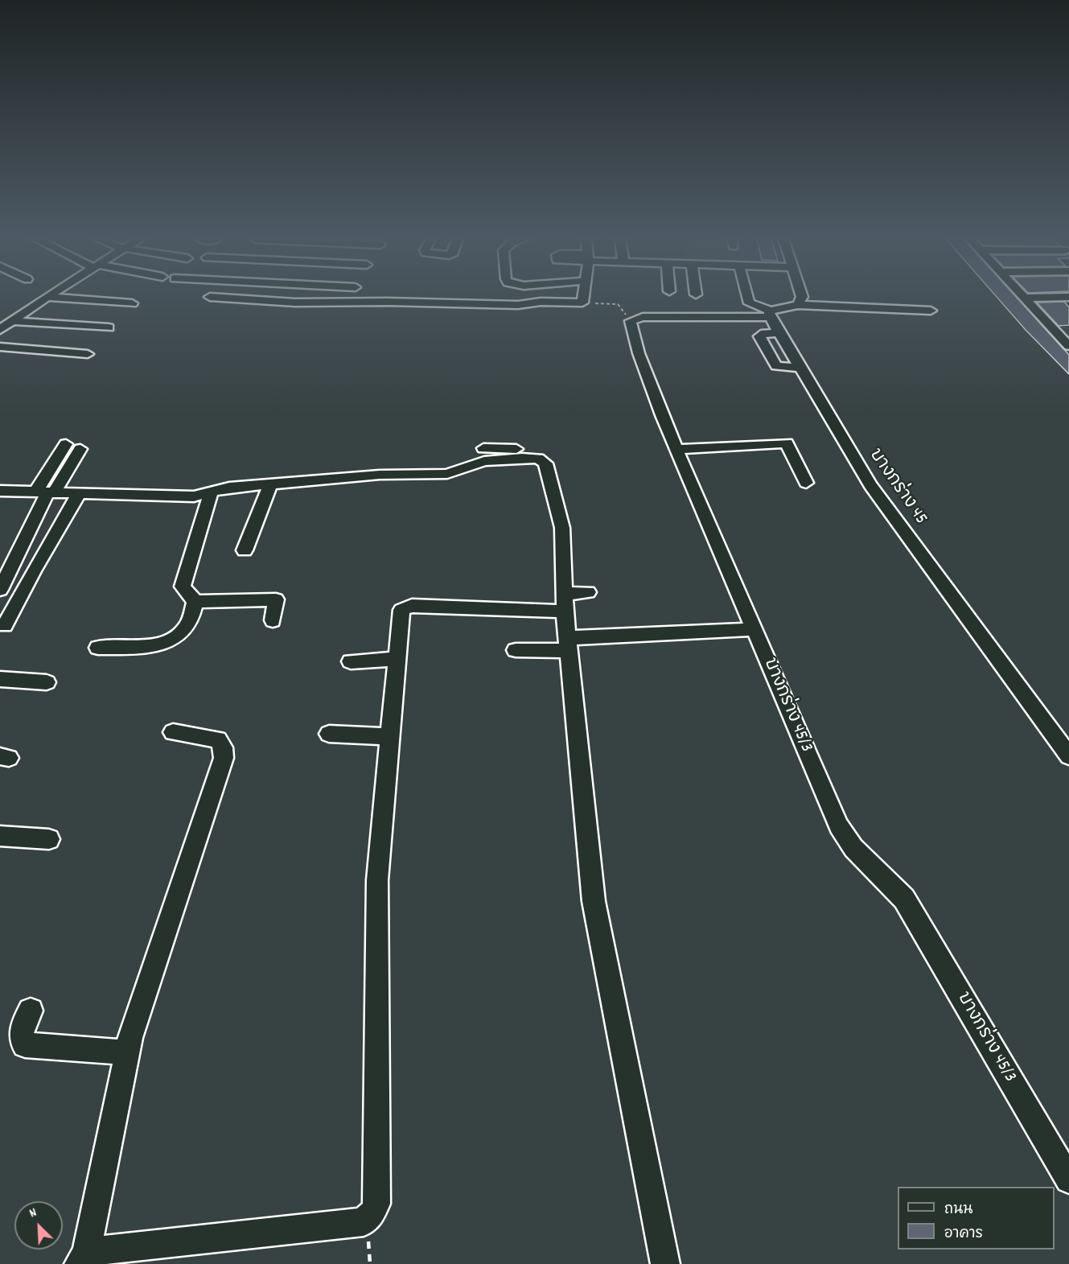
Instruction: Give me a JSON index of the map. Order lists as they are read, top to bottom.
{
  "streets": {
    "street": ["บางกร่าง 45", "บางกร่าง 45/3"]
  },
  "legend": ["ถนน", "อาคาร"],
  "north": "top left"
}
